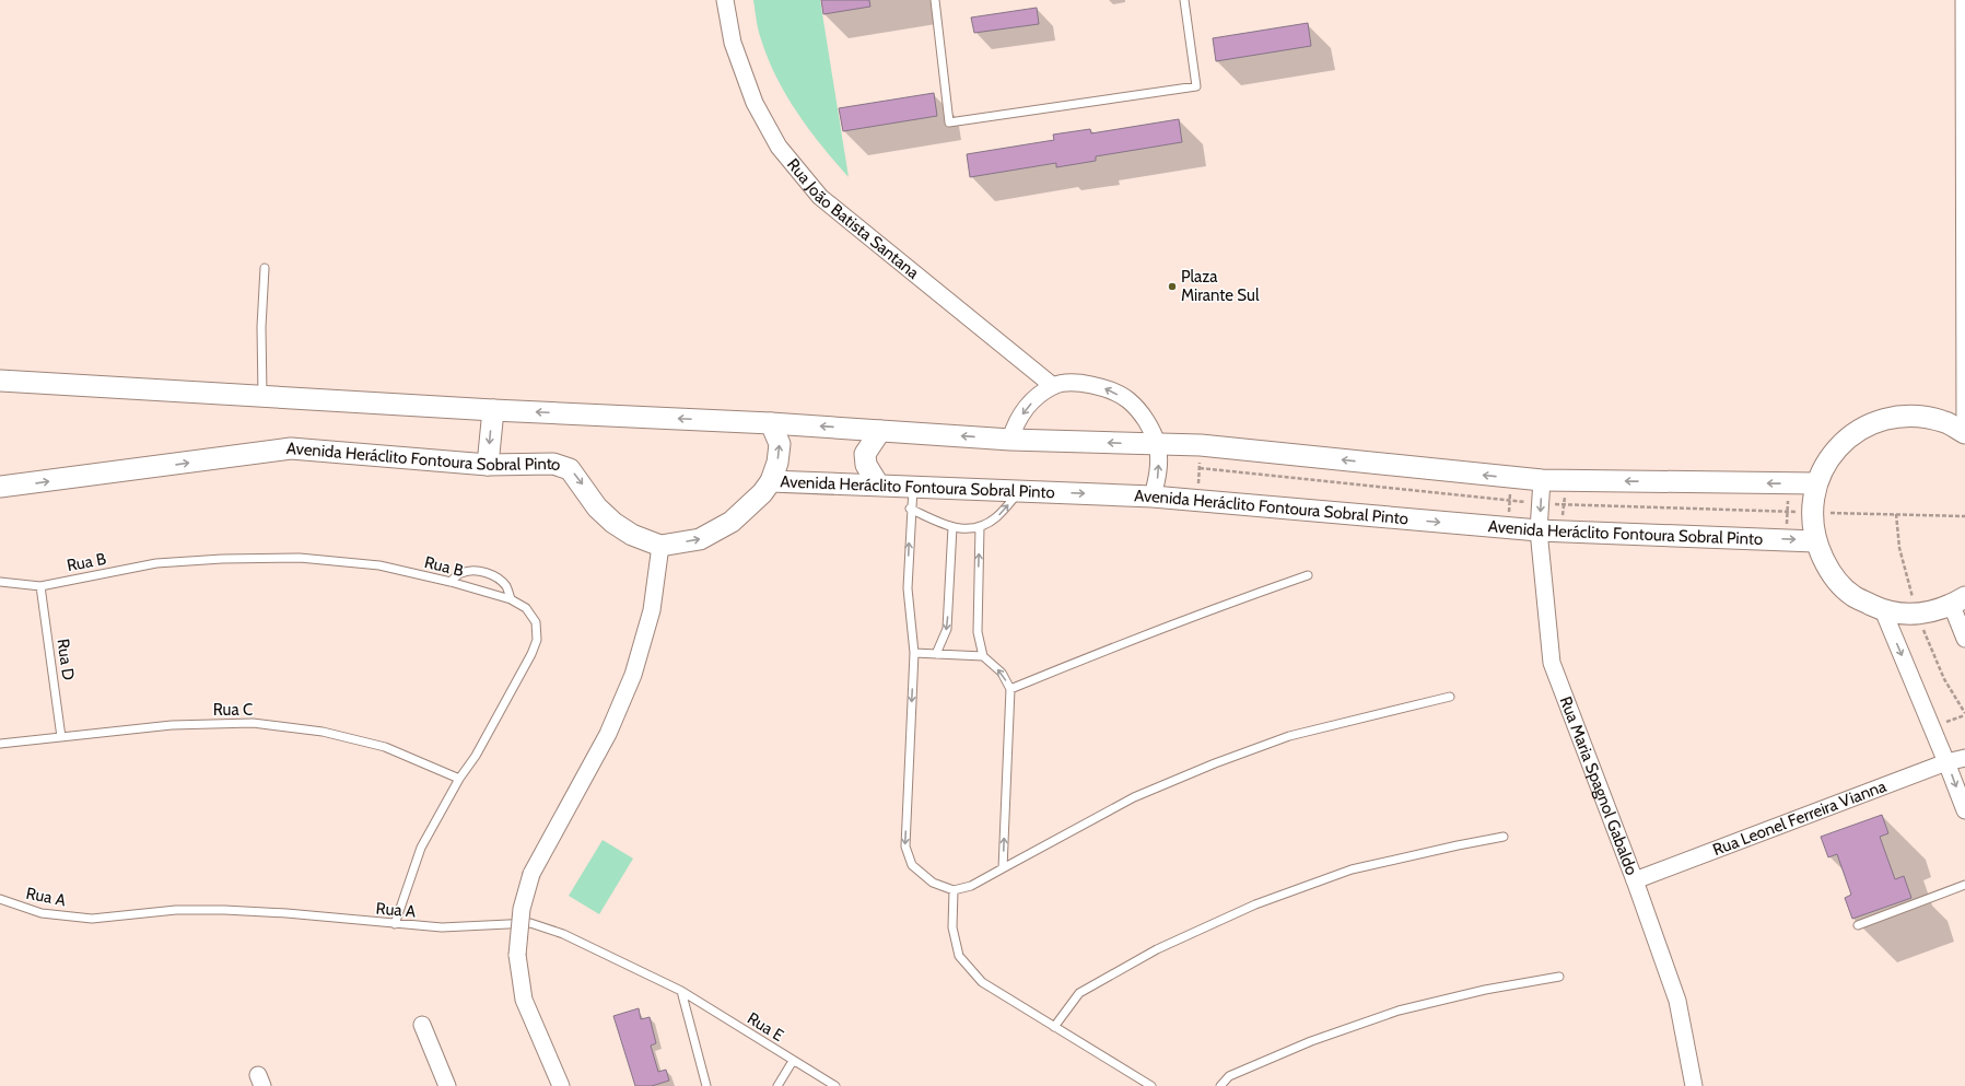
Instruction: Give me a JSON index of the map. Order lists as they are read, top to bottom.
{
  "streets": {
    "street": [
      "Rua João Batista Santana",
      "Avenida Heráclito Fontoura Sobral Pinto",
      "Rua Maria Spagnol Gabaldo",
      "Rua Leonel Ferreira Vianna"
    ],
    "lane": [
      "Rua B",
      "Rua D",
      "Rua C",
      "Rua A",
      "Rua E"
    ]
  },
  "crossings": [
    ["Avenida Heráclito Fontoura Sobral Pinto", "Rua Maria Spagnol Gabaldo"],
    ["Rua B", "Rua D"],
    ["Rua B", "Rua C"],
    ["Rua B", "Rua A"],
    ["Rua D", "Rua C"],
    ["Rua Maria Spagnol Gabaldo", "Rua Leonel Ferreira Vianna"],
    ["Rua A", "Rua E"]
  ],
  "places": ["Plaza Mirante Sul"]
}
